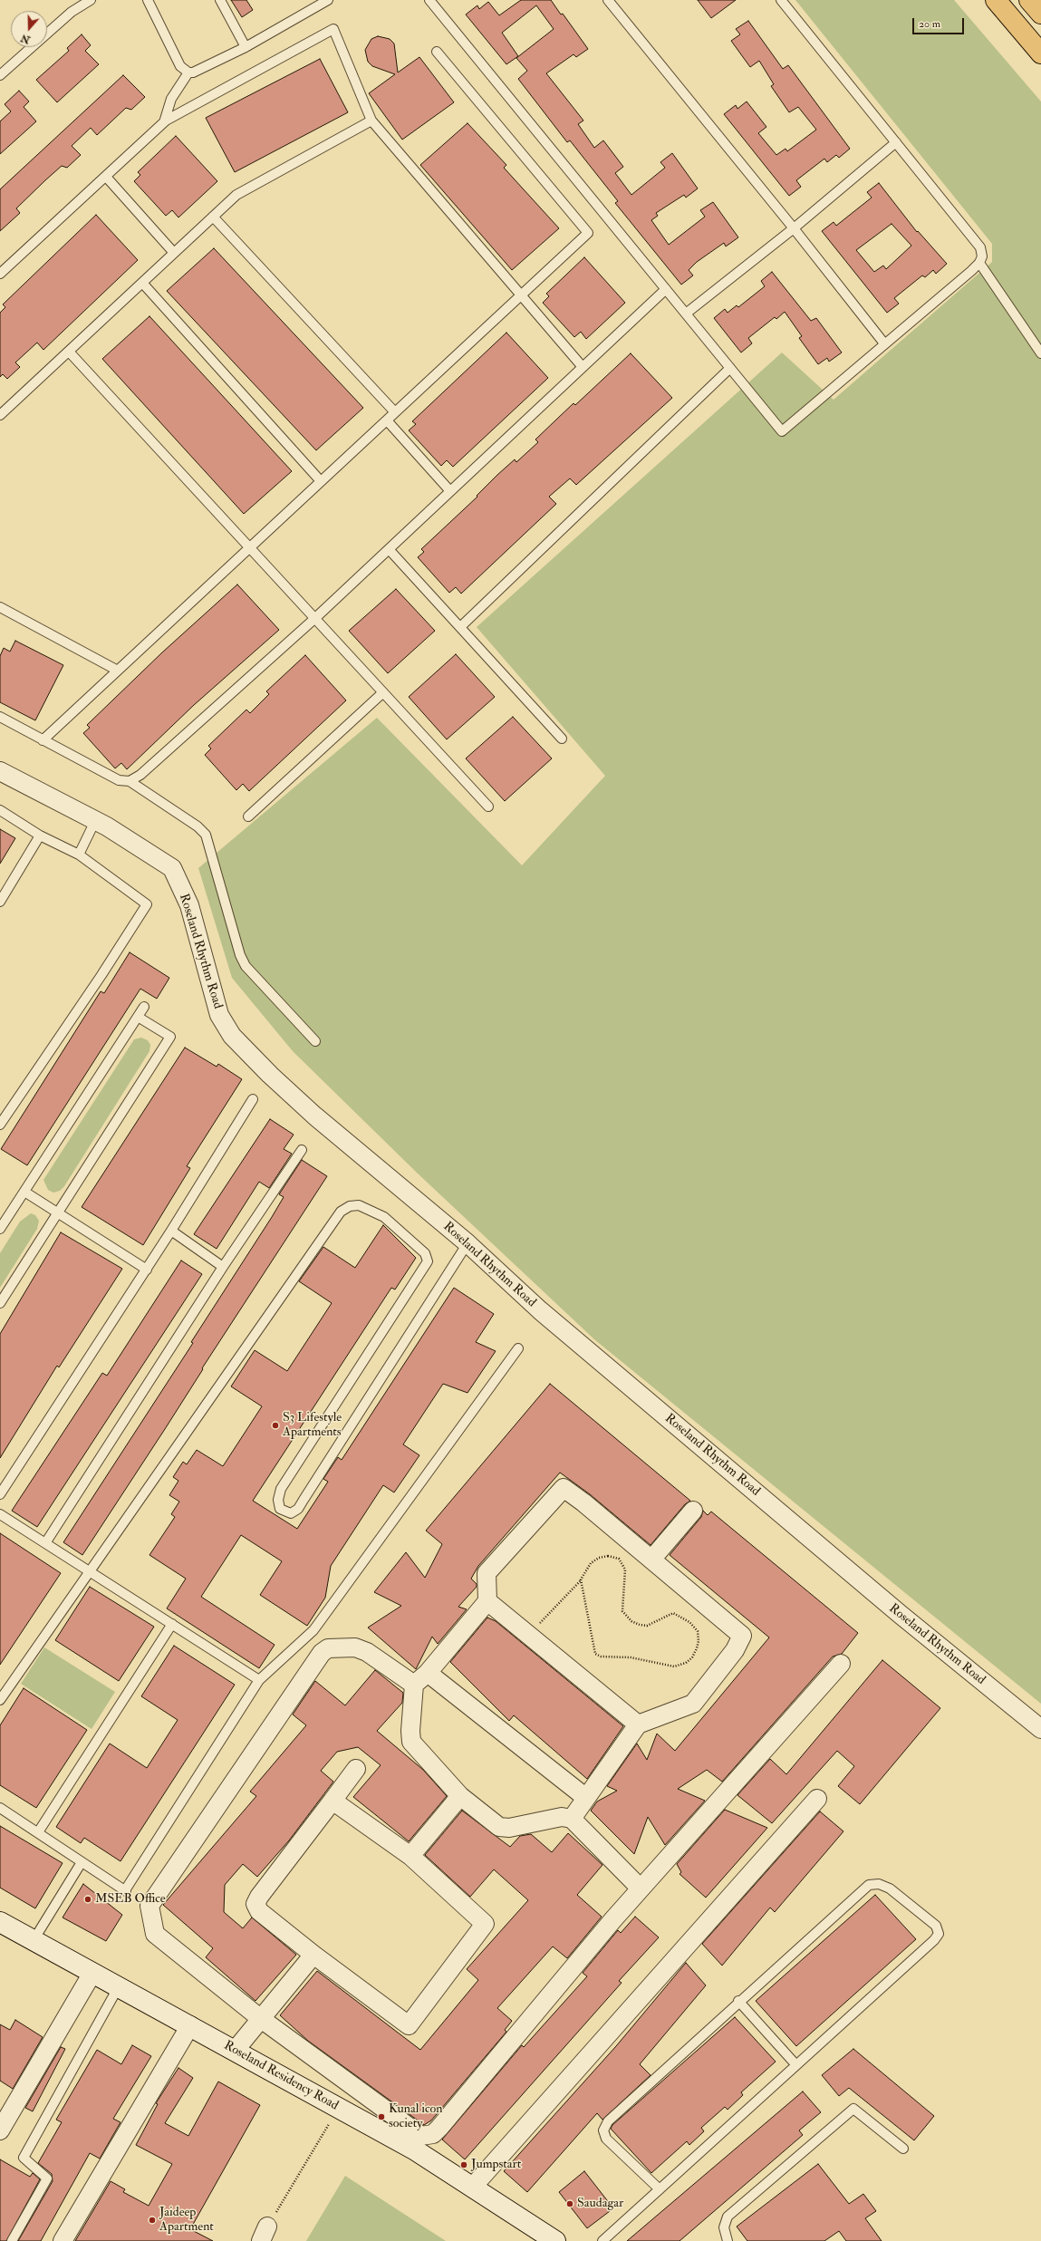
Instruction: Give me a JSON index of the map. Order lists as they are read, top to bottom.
{
  "streets": {
    "street": ["Roseland Rhythm Road", "Roseland Residency Road"]
  },
  "places": [
    "S3 Lifestyle Apartments",
    "MSEB Office",
    "Kunal icon society",
    "Jumpstart",
    "Saudagar",
    "Jaideep Apartment"
  ],
  "scale_bar": "20 m",
  "north": "bottom"
}
